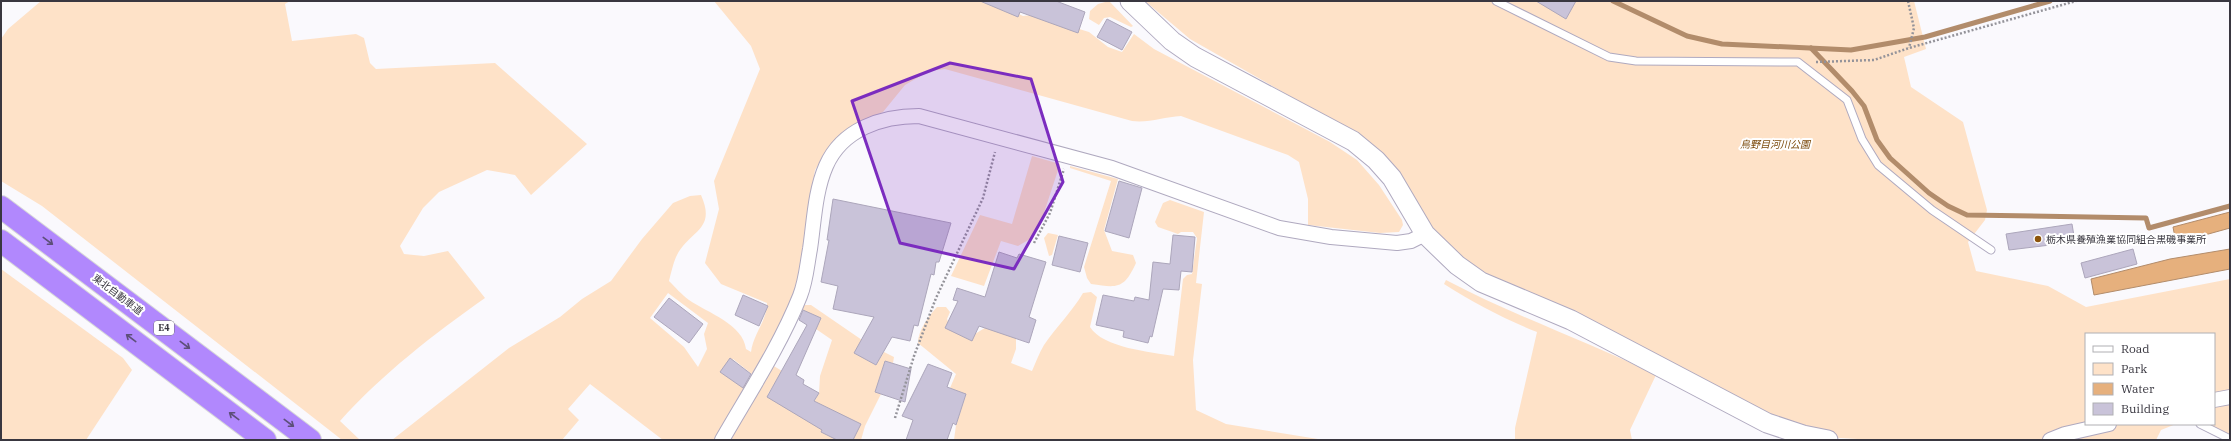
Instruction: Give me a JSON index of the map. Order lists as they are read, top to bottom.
{
  "streets": {
    "highway": ["東北自動車道", "E4"]
  },
  "parks": ["鳥野目河川公園"],
  "places": ["栃木県養殖漁業協同組合黒磯事業所"],
  "legend": [
    "Road",
    "Park",
    "Water",
    "Building"
  ]
}
